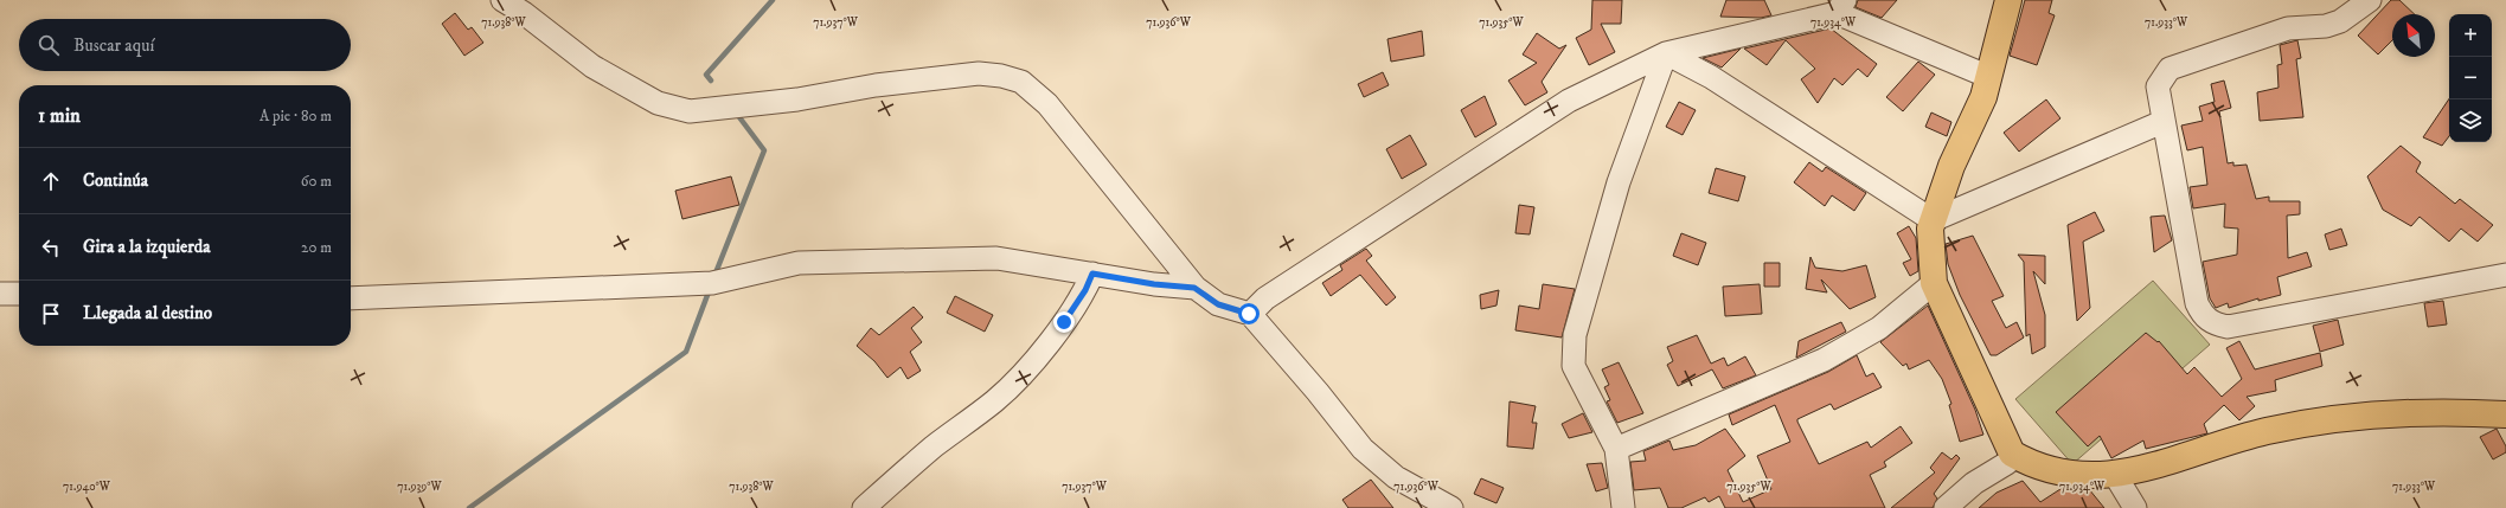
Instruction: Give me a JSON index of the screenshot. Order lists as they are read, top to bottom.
{
  "north": "top left",
  "page": {
    "map_buttons": ["+", "−"],
    "search": "Buscar aquí",
    "heading": ["1 min", "A pie · 80 m"],
    "list": [
      ["Continúa", "60 m"],
      ["Gira a la izquierda", "20 m"],
      "Llegada al destino"
    ]
  },
  "coordinates": [
    "71.938°W",
    "71.937°W",
    "71.936°W",
    "71.935°W",
    "71.934°W",
    "71.933°W",
    "71.940°W",
    "71.939°W"
  ]
}
